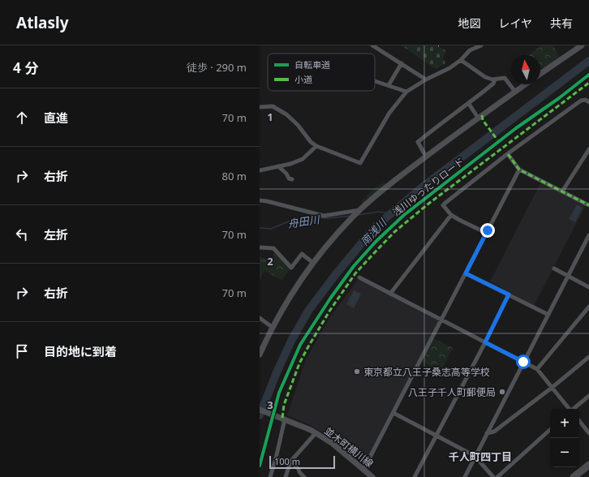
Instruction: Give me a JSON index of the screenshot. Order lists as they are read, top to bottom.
{
  "streets": {
    "street": ["並木町横川線"],
    "cycle path": ["浅川ゆったりロード"]
  },
  "districts": ["千人町四丁目"],
  "water": ["舟田川", "南浅川"],
  "places": ["東京都立八王子桑志高等学校", "八王子千人町郵便局"],
  "legend": ["自転車道", "小道"],
  "scale_bar": "100 m",
  "north": "top",
  "page": {
    "header": "Atlasly",
    "nav": ["地図", "レイヤ", "共有"],
    "heading": ["4 分", "徒歩 · 290 m"],
    "list": [
      ["直進", "70 m"],
      ["右折", "80 m"],
      ["左折", "70 m"],
      ["右折", "70 m"],
      "目的地に到着"
    ],
    "map_buttons": ["+", "−"],
    "scale": "100 m"
  },
  "grid": {
    "rows": ["1", "2", "3"]
  }
}
